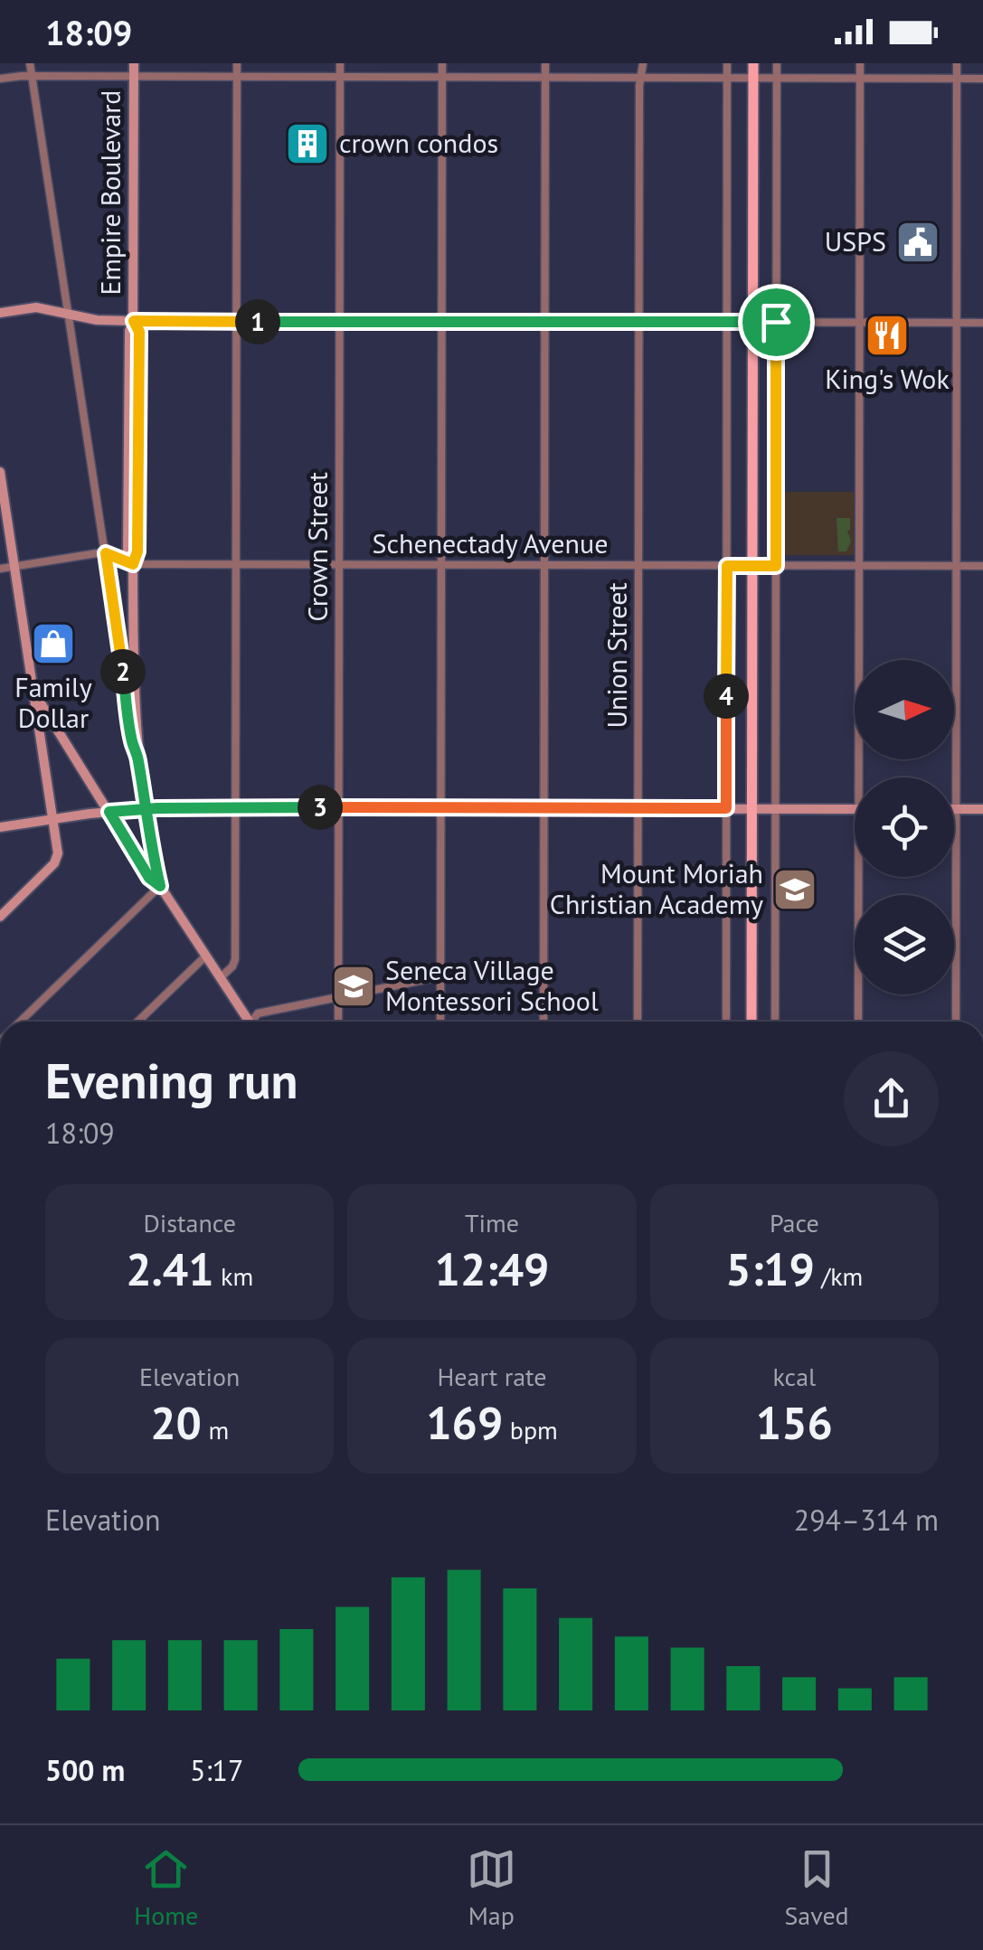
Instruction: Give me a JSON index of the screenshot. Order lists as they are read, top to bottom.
{
  "streets": {
    "main road": ["Empire Boulevard"],
    "street": ["Schenectady Avenue", "Crown Street", "Union Street"]
  },
  "crossings": [
    ["Empire Boulevard", "Schenectady Avenue"],
    ["Schenectady Avenue", "Crown Street"],
    ["Schenectady Avenue", "Union Street"]
  ],
  "places": {
    "building": ["crown condos"],
    "public building": ["USPS"],
    "restaurant": ["King's Wok"],
    "shop": ["Family Dollar"],
    "school or university": ["Mount Moriah Christian Academy", "Seneca Village Montessori School"]
  },
  "north": "right",
  "page": {
    "status": "18:09",
    "pins": [
      "1",
      "2",
      "4",
      "3"
    ],
    "heading": ["Evening run", "18:09"],
    "stats": [
      ["Distance", "2.41 km"],
      ["Time", "12:49"],
      ["Pace", "5:19 /km"],
      ["Elevation", "20 m"],
      ["Heart rate", "169 bpm"],
      ["kcal", "156"]
    ],
    "chart": ["Elevation", "294–314 m"],
    "list": [
      {
        "name": "500 m",
        "note": "5:17"
      }
    ],
    "tabs": ["Home", "Map", "Saved"]
  }
}
